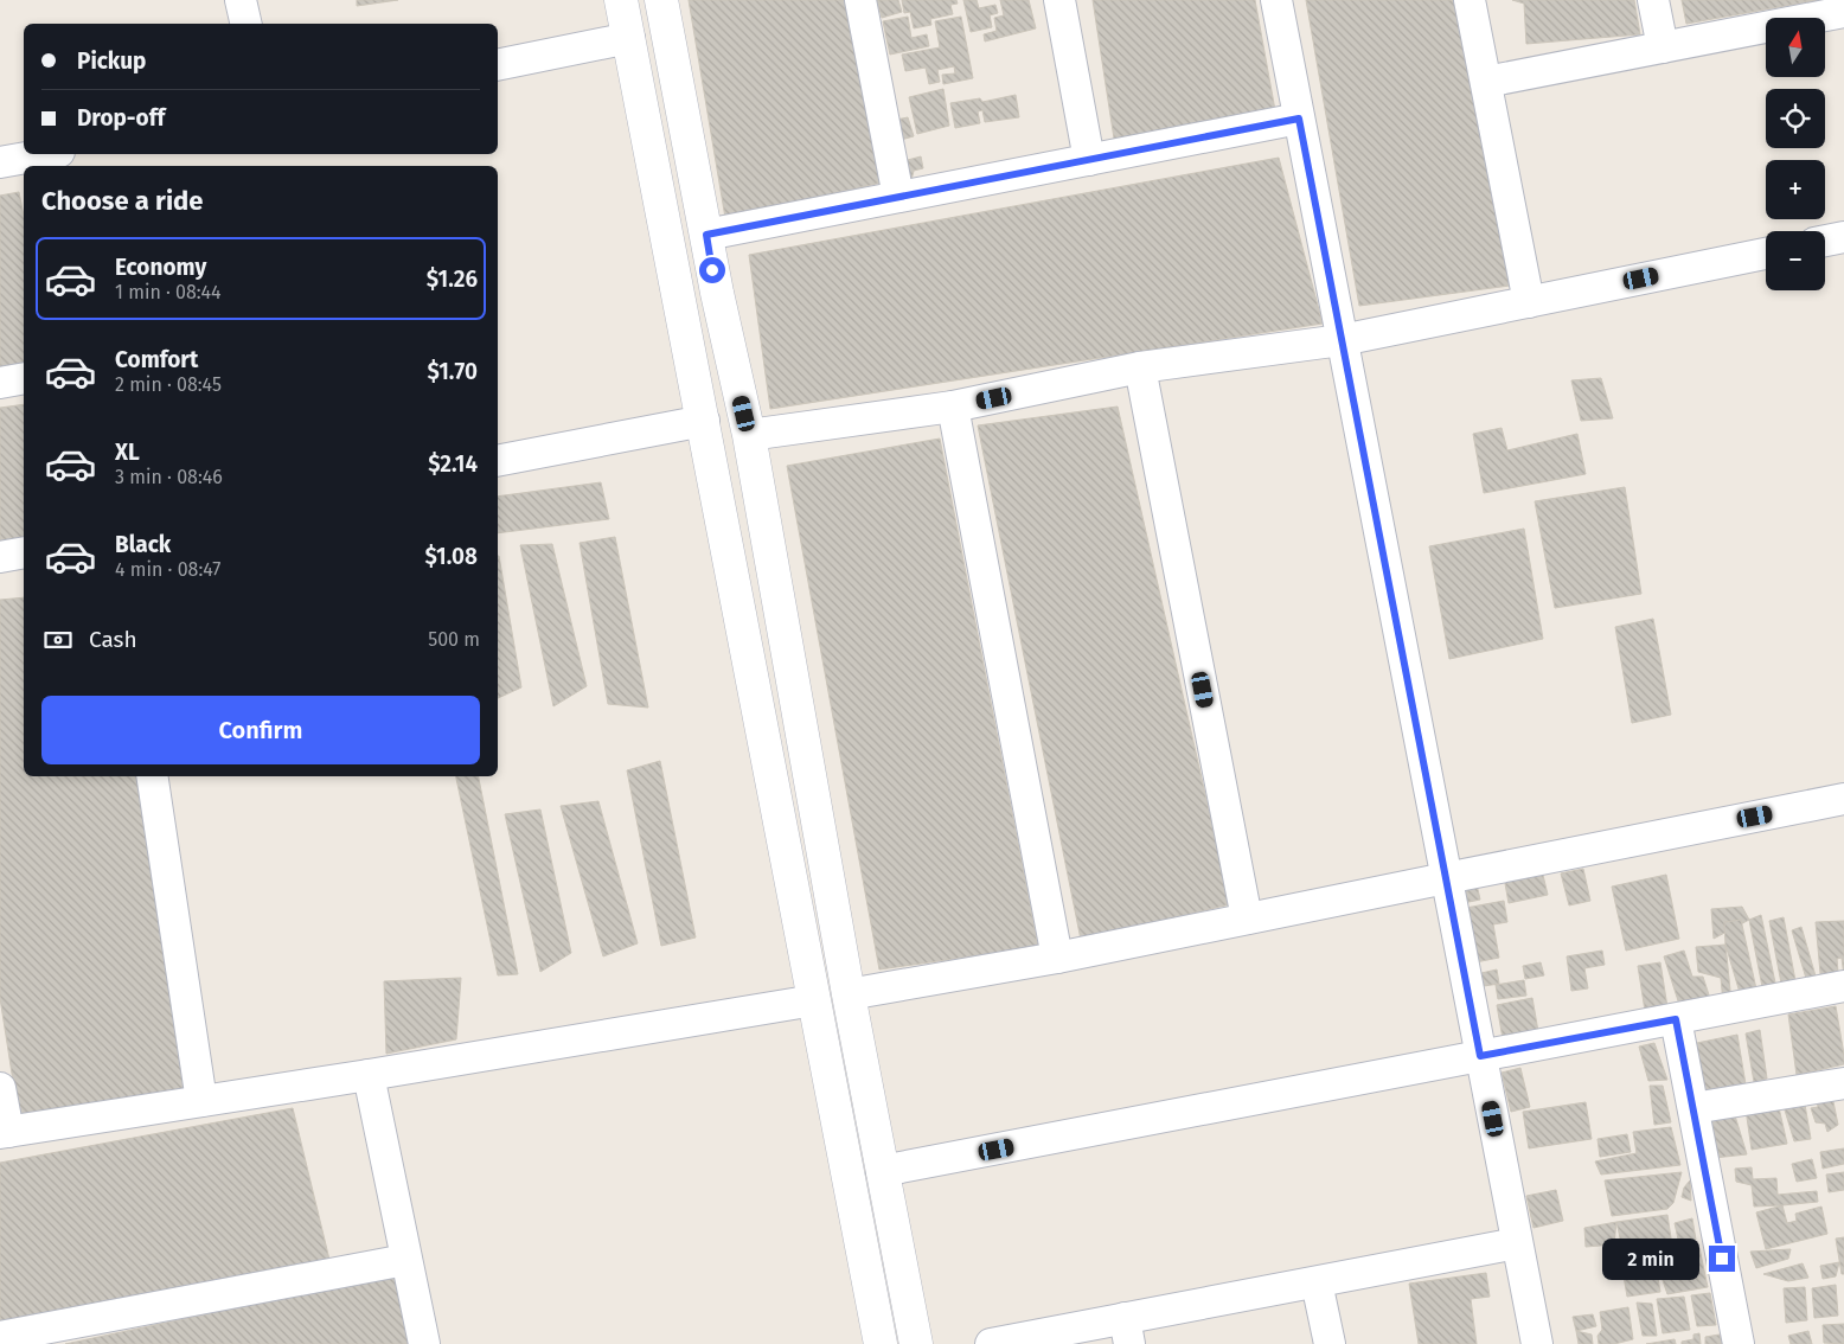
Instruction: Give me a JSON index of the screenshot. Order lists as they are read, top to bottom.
{
  "north": "top",
  "page": {
    "map_buttons": ["+", "−"],
    "banner": ["Pickup", "Drop-off"],
    "heading": "Choose a ride",
    "list": [
      {
        "name": "Economy",
        "note": "1 min · 08:44",
        "value": "$1.26"
      },
      {
        "name": "Comfort",
        "note": "2 min · 08:45",
        "value": "$1.70"
      },
      {
        "name": "XL",
        "note": "3 min · 08:46",
        "value": "$2.14"
      },
      {
        "name": "Black",
        "note": "4 min · 08:47",
        "value": "$1.08"
      }
    ],
    "pay": ["Cash", "500 m"],
    "buttons": "Confirm",
    "bubble": "2 min"
  }
}
